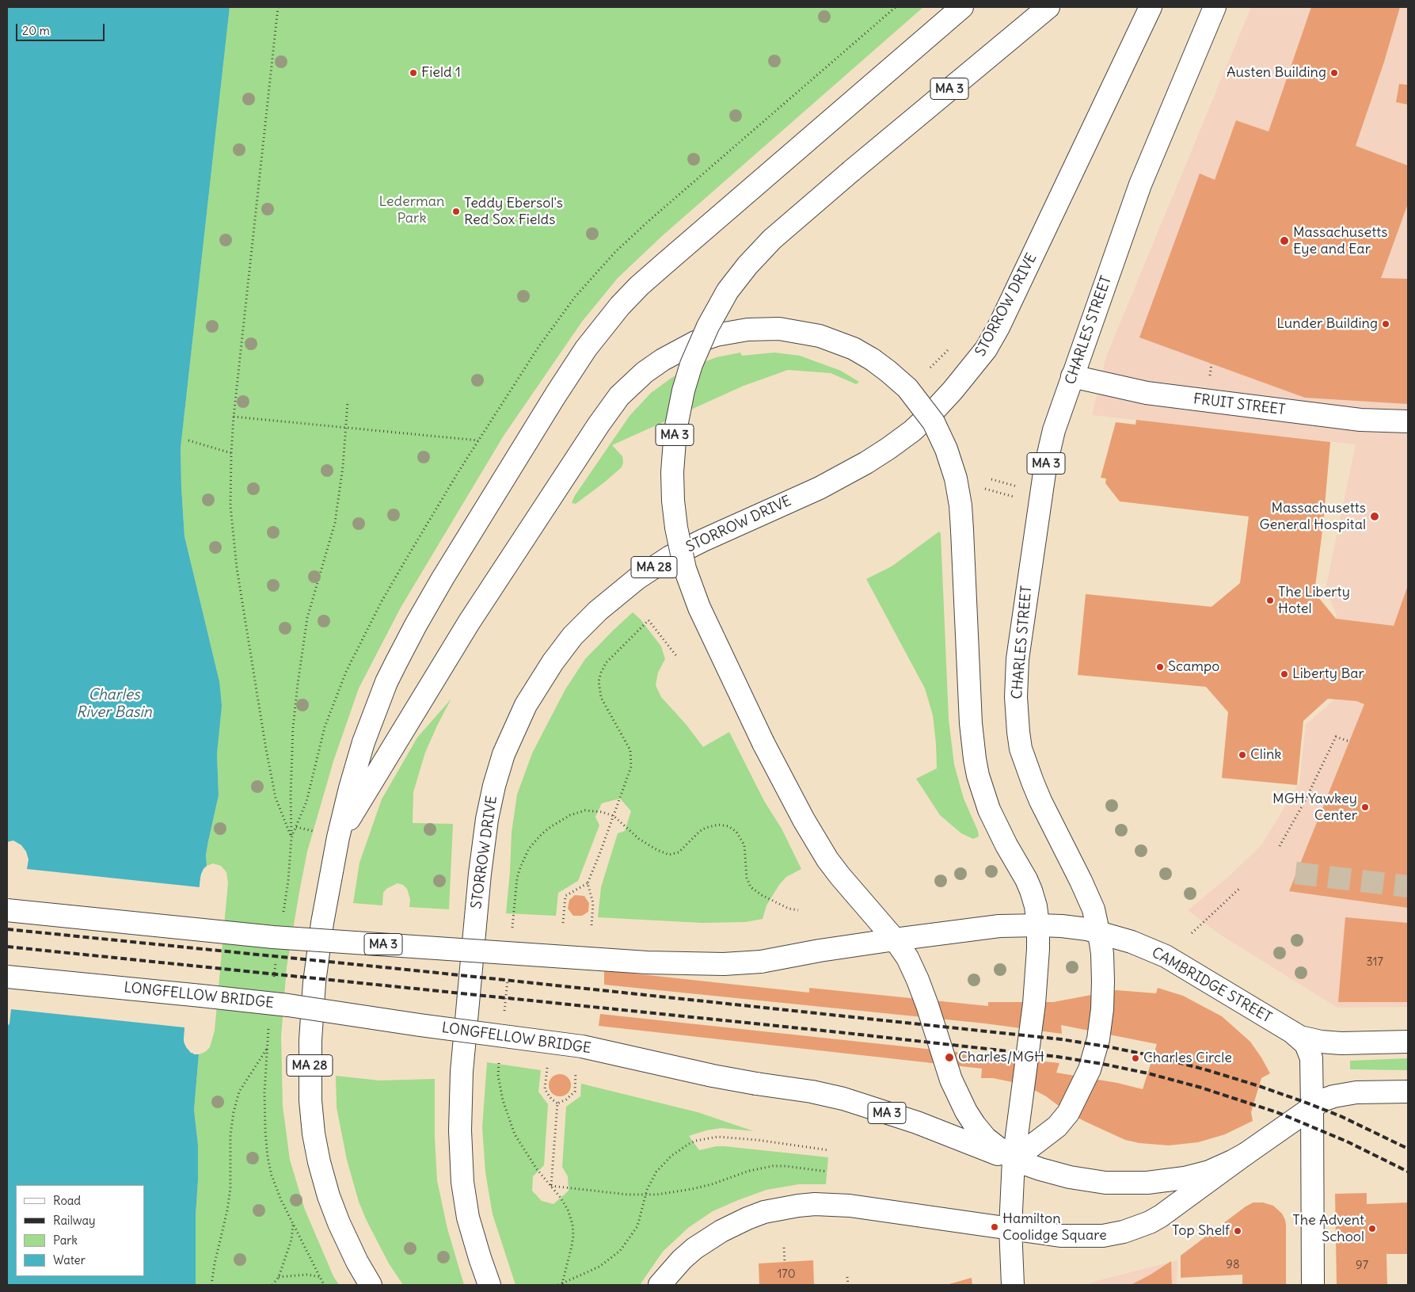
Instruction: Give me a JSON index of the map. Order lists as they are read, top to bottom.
{
  "streets": {
    "main road": [
      "MA 3",
      "STORROW DRIVE",
      "CHARLES STREET",
      "FRUIT STREET",
      "MA 28",
      "CAMBRIDGE STREET",
      "LONGFELLOW BRIDGE"
    ]
  },
  "crossings": [
    ["MA 3", "CAMBRIDGE STREET"],
    ["CHARLES STREET", "FRUIT STREET"],
    ["CHARLES STREET", "CAMBRIDGE STREET"],
    ["CHARLES STREET", "LONGFELLOW BRIDGE"]
  ],
  "water": ["Charles River Basin"],
  "parks": ["Lederman Park"],
  "places": [
    "Field 1",
    "Austen Building",
    "Teddy Ebersol's Red Sox Fields",
    "Massachusetts Eye and Ear",
    "Lunder Building",
    "Massachusetts General Hospital",
    "The Liberty Hotel",
    "Scampo",
    "Liberty Bar",
    "Clink",
    "MGH Yawkey Center",
    "Charles/MGH",
    "Charles Circle",
    "Hamilton Coolidge Square",
    "The Advent School",
    "Top Shelf"
  ],
  "house_numbers": [
    "317",
    "98",
    "97",
    "170"
  ],
  "legend": [
    "Road",
    "Railway",
    "Park",
    "Water"
  ],
  "scale_bar": "20 m"
}
